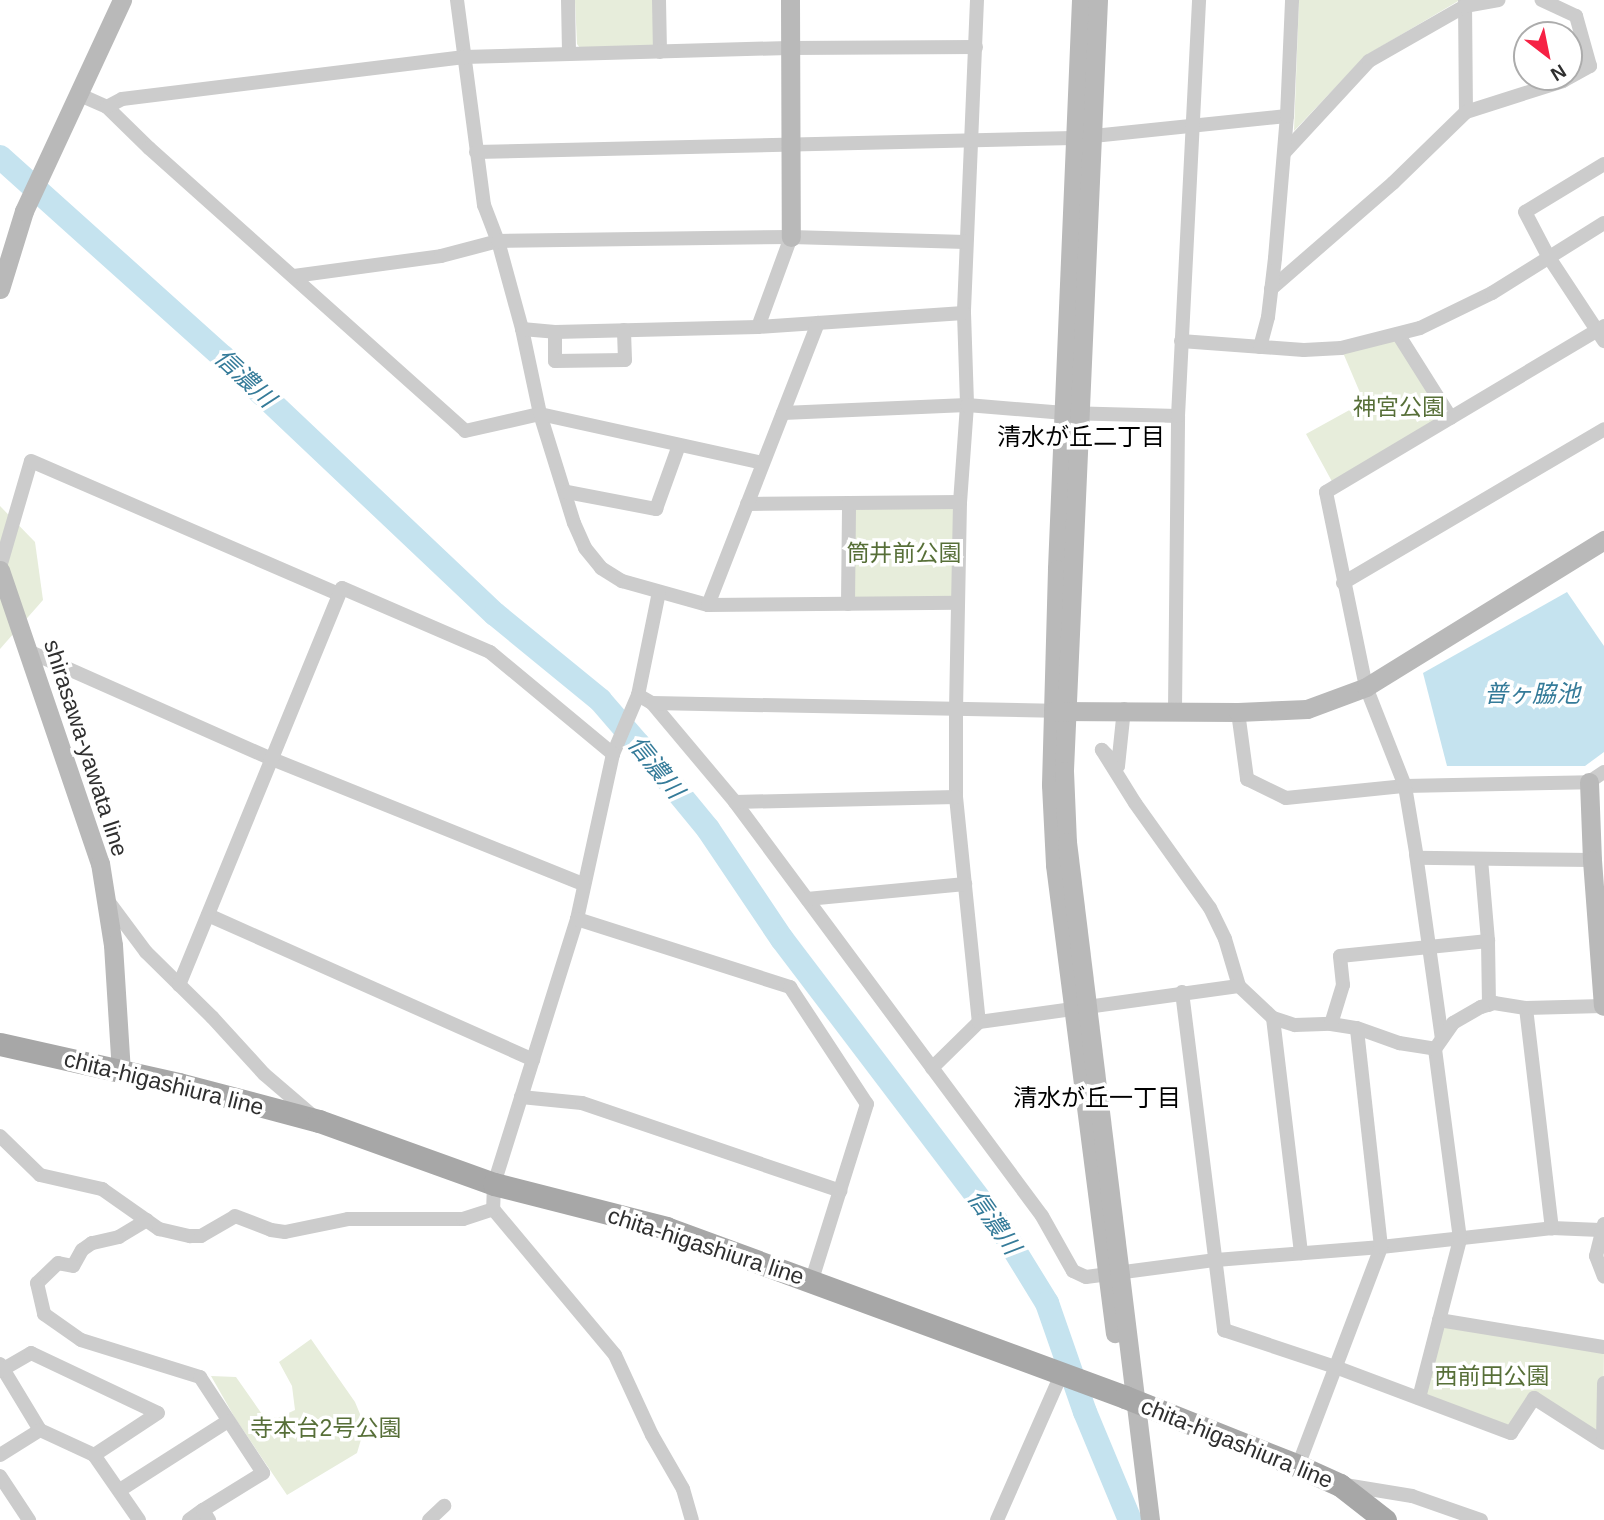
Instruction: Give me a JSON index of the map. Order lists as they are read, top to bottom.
{
  "streets": {
    "main road": ["chita-higashiura line"],
    "street": ["shirasawa-yawata line"]
  },
  "crossings": [
    ["shirasawa-yawata line", "chita-higashiura line"]
  ],
  "districts": ["清水が丘二丁目", "清水が丘一丁目"],
  "water": ["信濃川", "普ヶ脇池"],
  "parks": [
    "神宮公園",
    "筒井前公園",
    "西前田公園",
    "寺本台2号公園"
  ],
  "north": "bottom right"
}
